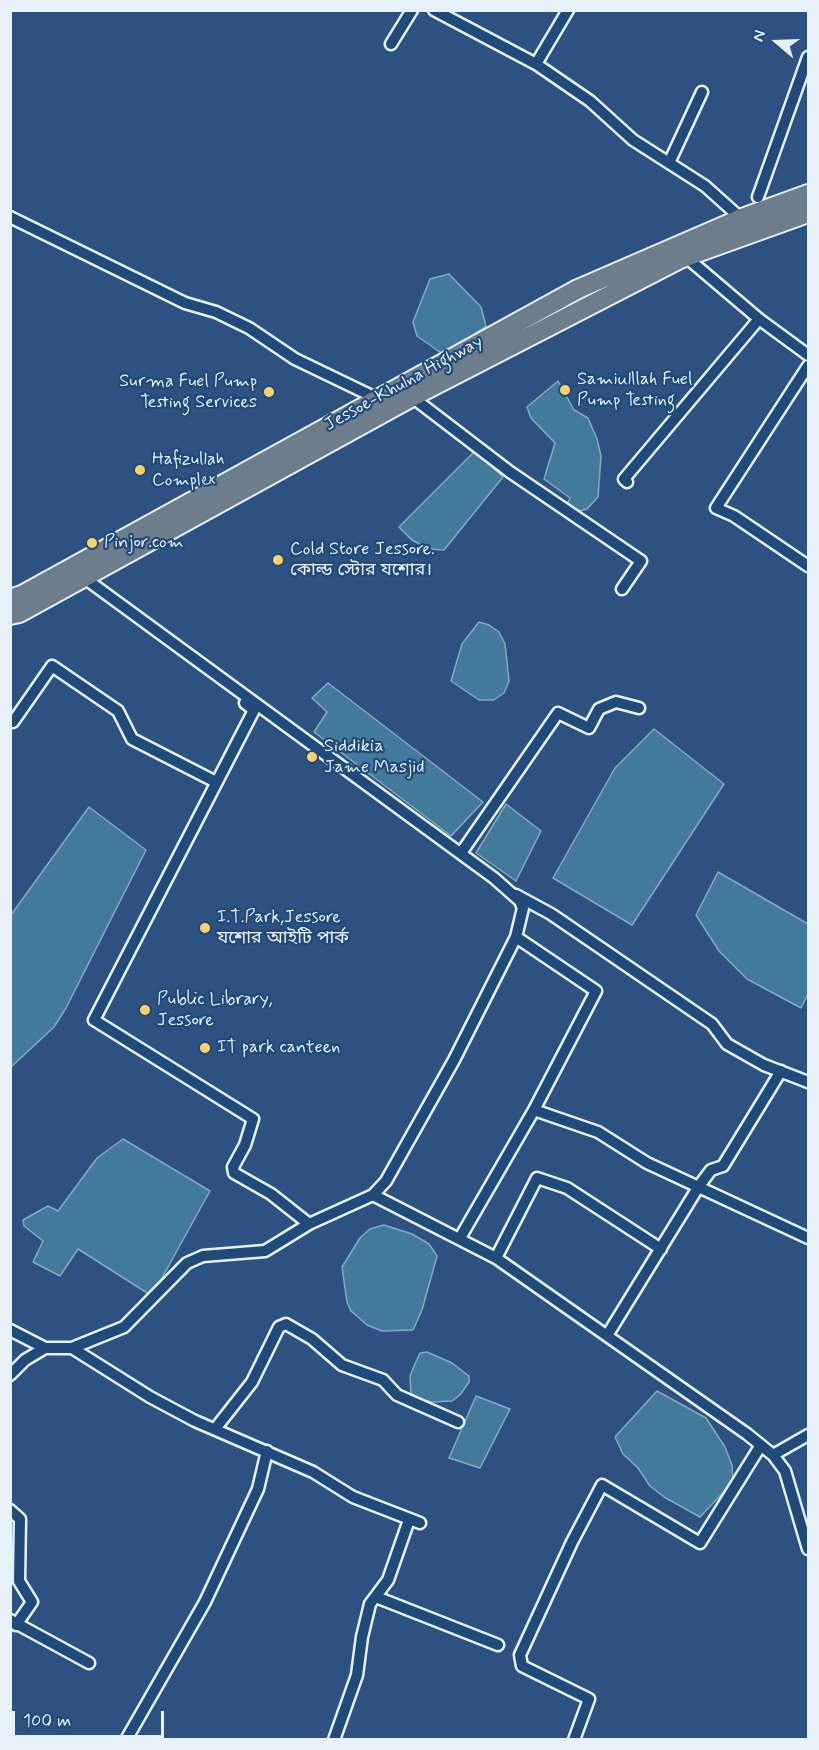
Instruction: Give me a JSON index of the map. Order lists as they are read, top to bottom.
{
  "streets": {
    "highway": ["Jessoe-Khulna Highway"]
  },
  "places": [
    "Samiulllah Fuel Pump Testing",
    "Surma Fuel Pump Testing Services",
    "Hafizullah Complex",
    "Pinjor.com",
    "Cold Store Jessore. কোল্ড স্টোর যশোর।",
    "Siddikia Jame Masjid",
    "I.T.Park,Jessore যশোর আইটি পার্ক",
    "Public Library, Jessore",
    "IT park canteen"
  ],
  "scale_bar": "100 m",
  "north": "left"
}
